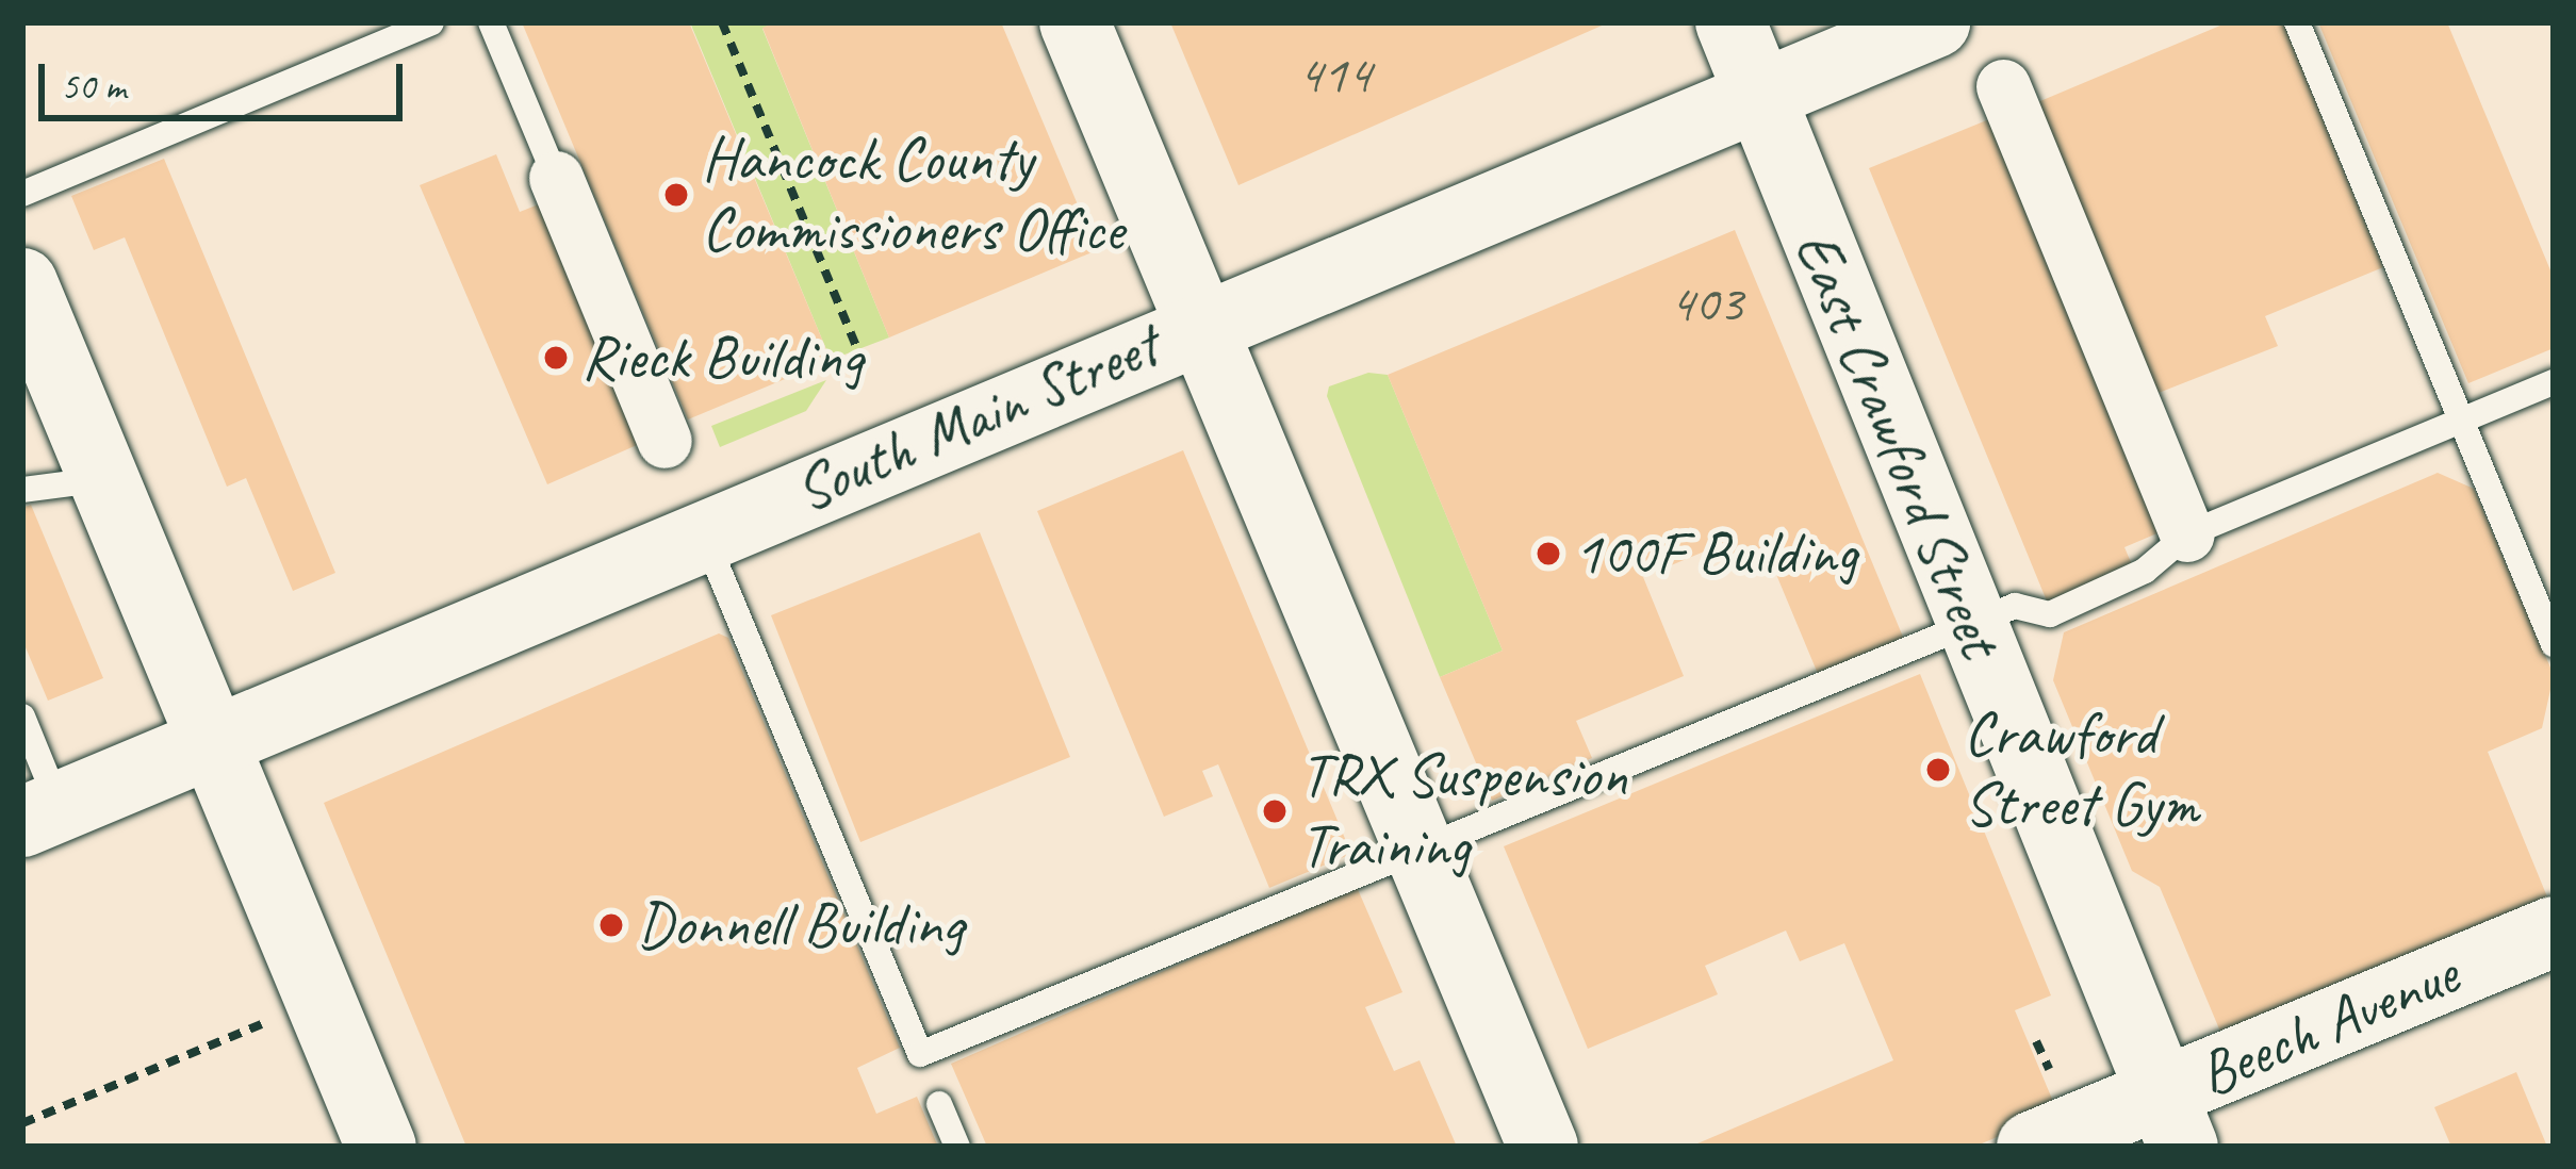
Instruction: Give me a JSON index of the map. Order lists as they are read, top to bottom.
{
  "streets": {
    "street": ["South Main Street", "East Crawford Street", "Beech Avenue"]
  },
  "crossings": [
    ["South Main Street", "East Crawford Street"],
    ["East Crawford Street", "Beech Avenue"]
  ],
  "places": [
    "Hancock County Commissioners Office",
    "Rieck Building",
    "100F Building",
    "Crawford Street Gym",
    "TRX Suspension Training",
    "Donnell Building"
  ],
  "house_numbers": ["414", "403"],
  "scale_bar": "50 m"
}
